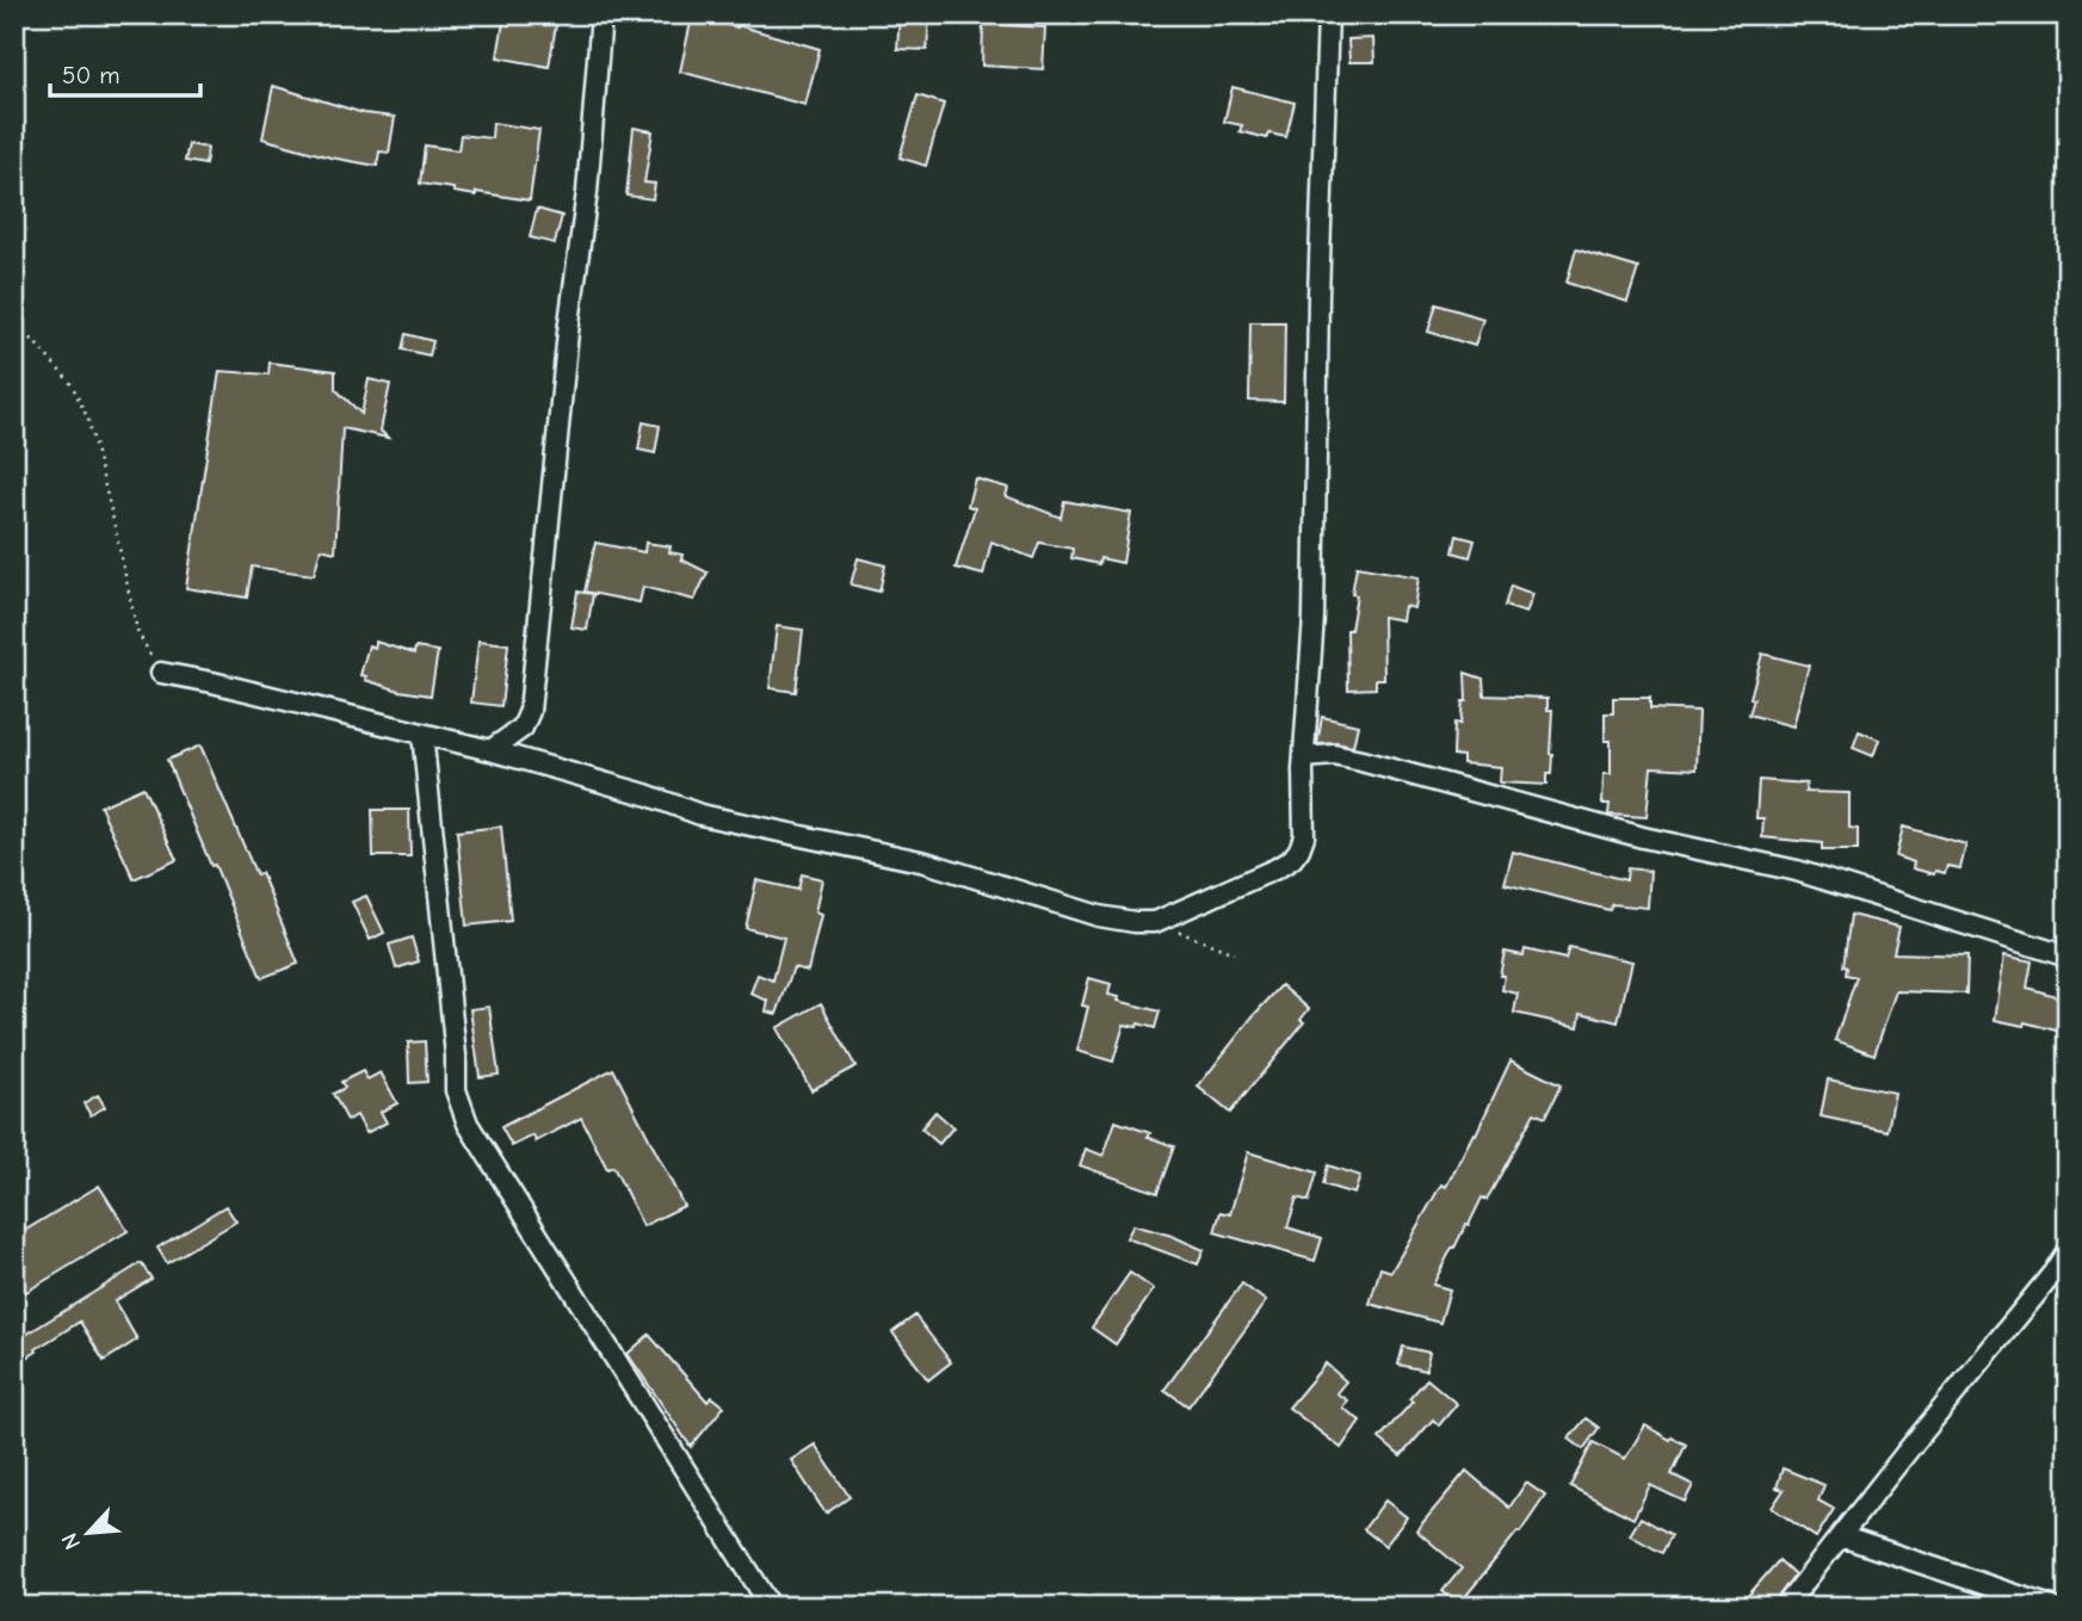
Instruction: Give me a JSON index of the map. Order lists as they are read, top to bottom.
{
  "scale_bar": "50 m",
  "north": "bottom left"
}
